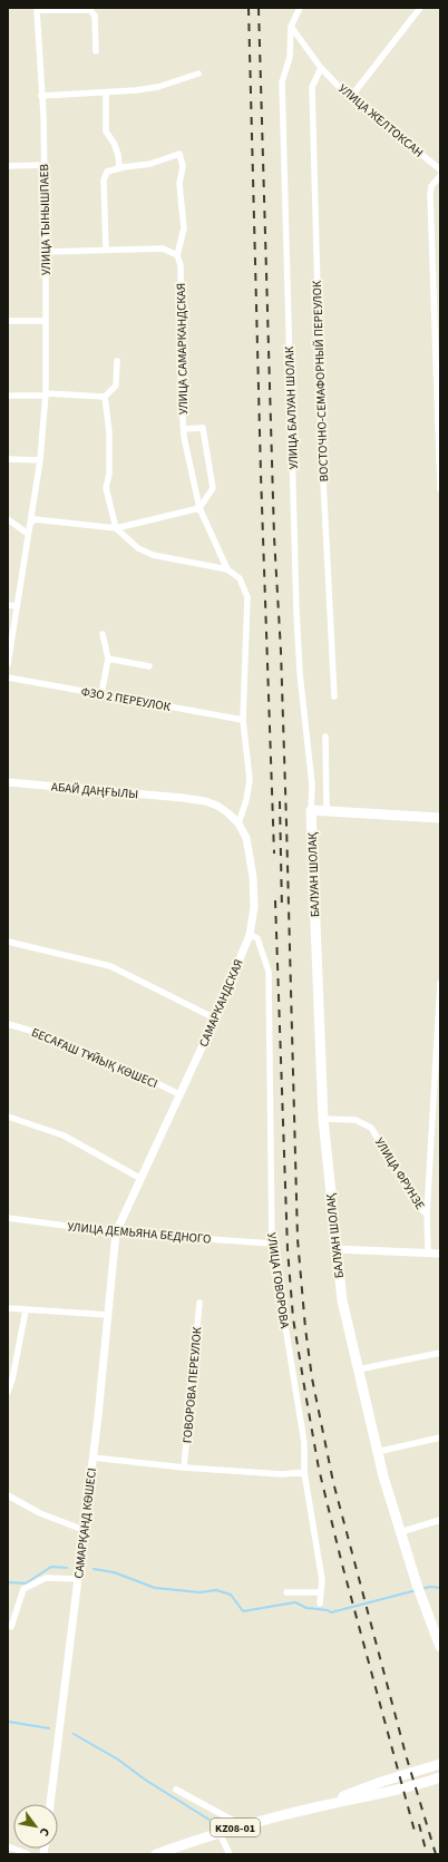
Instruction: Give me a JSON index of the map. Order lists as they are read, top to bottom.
{
  "streets": {
    "main road": ["БАЛУАН ШОЛАҚ", "KZ08-01"],
    "street": [
      "УЛИЦА ЖЕЛТОКСАН",
      "УЛИЦА ТЫНЫШПАЕВ",
      "УЛИЦА САМАРКАНДСКАЯ",
      "ВОСТОЧНО-СЕМАФОРНЫЙ ПЕРЕУЛОК",
      "УЛИЦА БАЛУАН ШОЛАК",
      "ФЗО 2 ПЕРЕУЛОК",
      "АБАЙ ДАҢҒЫЛЫ",
      "САМАРКАНДСКАЯ",
      "БЕСАҒАШ ТҰЙЫҚ КӨШЕСІ",
      "УЛИЦА ФРУНЗЕ",
      "УЛИЦА ДЕМЬЯНА БЕДНОГО",
      "УЛИЦА ГОВОРОВА",
      "ГОВОРОВА ПЕРЕУЛОК",
      "САМАРҚАНД КӨШЕСІ"
    ]
  },
  "crossings": [
    ["УЛИЦА ЖЕЛТОКСАН", "ВОСТОЧНО-СЕМАФОРНЫЙ ПЕРЕУЛОК"],
    ["УЛИЦА ЖЕЛТОКСАН", "УЛИЦА БАЛУАН ШОЛАК"],
    ["УЛИЦА САМАРКАНДСКАЯ", "ФЗО 2 ПЕРЕУЛОК"],
    ["УЛИЦА САМАРКАНДСКАЯ", "САМАРКАНДСКАЯ"],
    ["УЛИЦА БАЛУАН ШОЛАК", "БАЛУАН ШОЛАҚ"],
    ["АБАЙ ДАҢҒЫЛЫ", "САМАРКАНДСКАЯ"],
    ["БАЛУАН ШОЛАҚ", "УЛИЦА ФРУНЗЕ"],
    ["САМАРКАНДСКАЯ", "БЕСАҒАШ ТҰЙЫҚ КӨШЕСІ"],
    ["САМАРКАНДСКАЯ", "УЛИЦА ДЕМЬЯНА БЕДНОГО"],
    ["САМАРКАНДСКАЯ", "УЛИЦА ГОВОРОВА"],
    ["САМАРКАНДСКАЯ", "САМАРҚАНД КӨШЕСІ"],
    ["УЛИЦА ДЕМЬЯНА БЕДНОГО", "УЛИЦА ГОВОРОВА"],
    ["УЛИЦА ДЕМЬЯНА БЕДНОГО", "САМАРҚАНД КӨШЕСІ"]
  ],
  "north": "bottom right"
}
